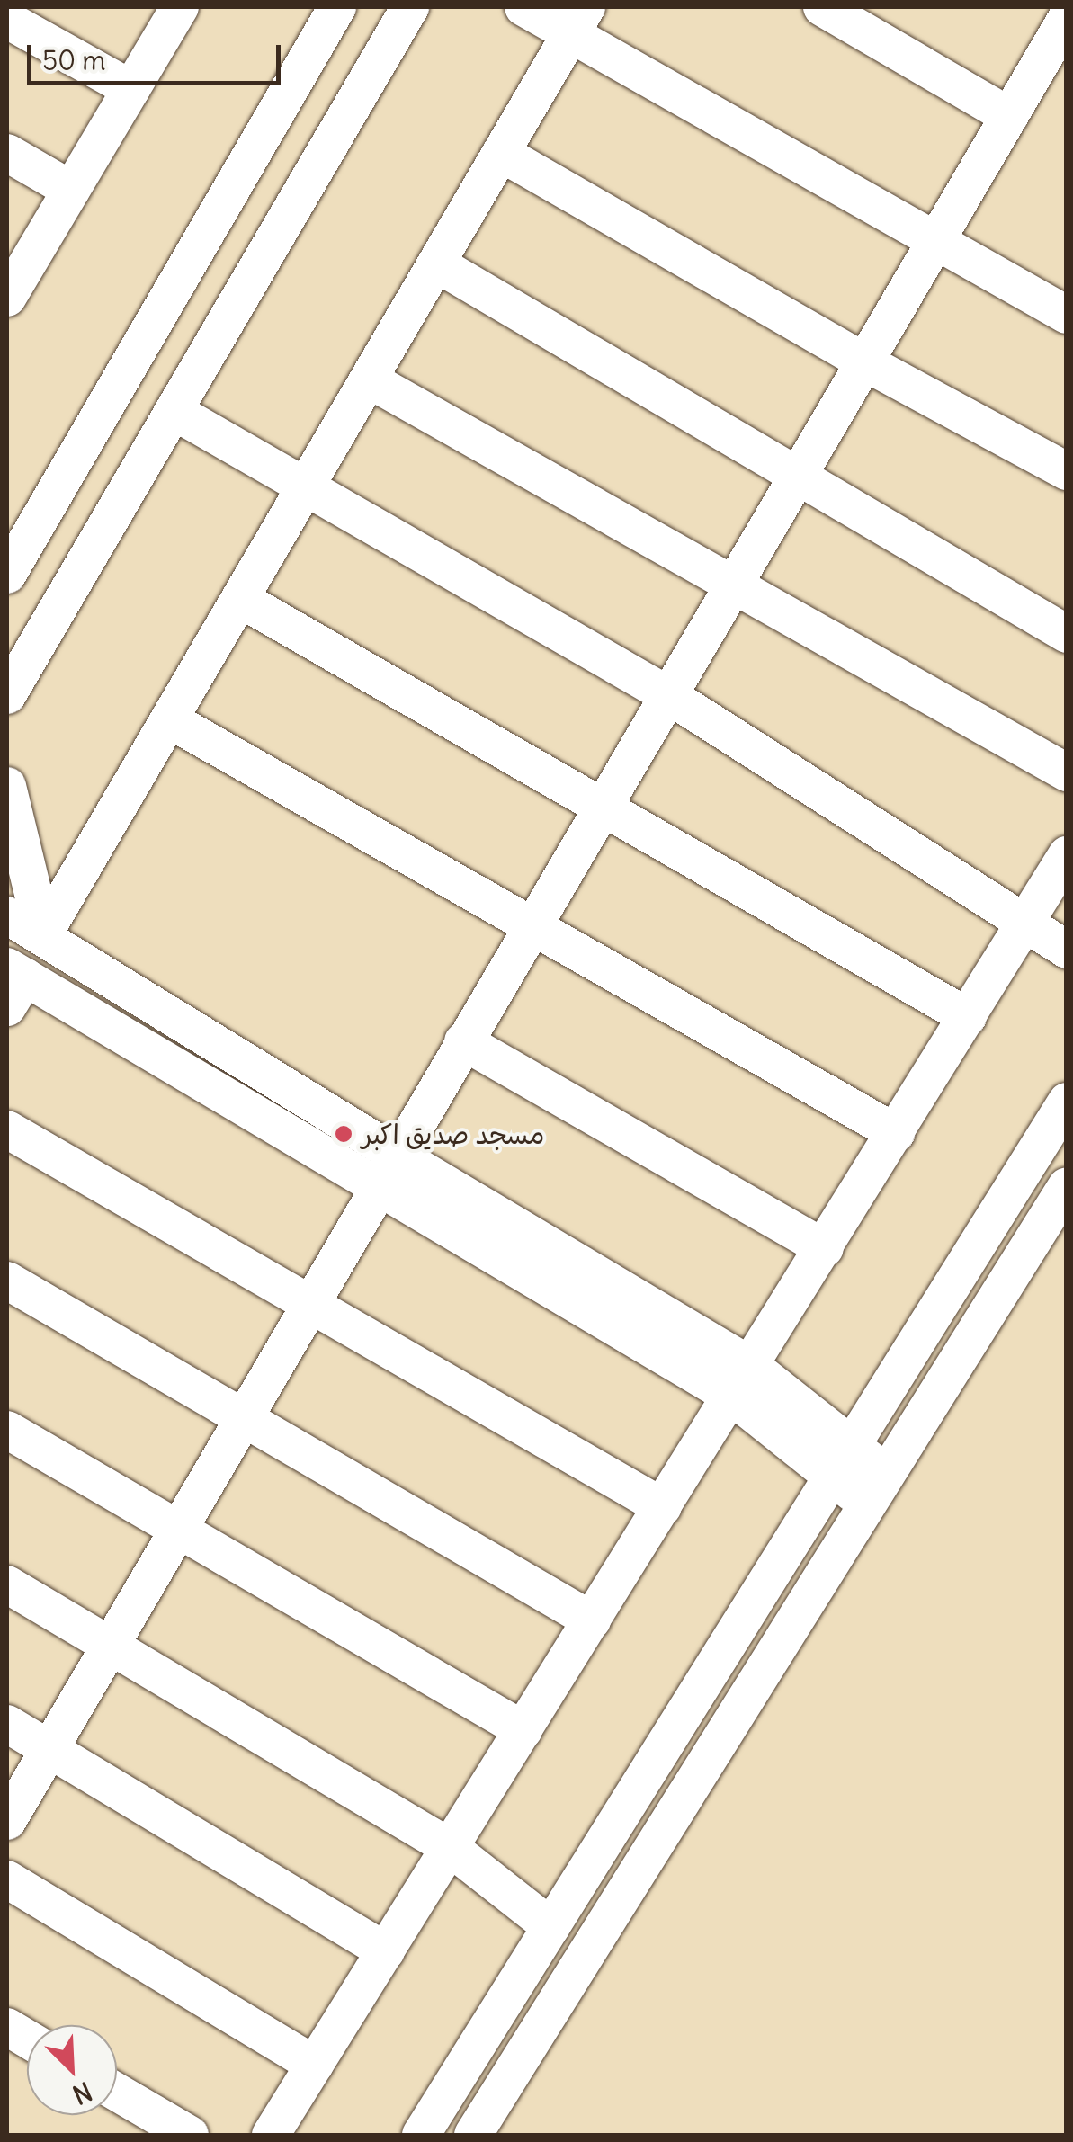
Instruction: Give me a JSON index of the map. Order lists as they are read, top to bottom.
{
  "places": ["مسجد صدیق اکبر"],
  "scale_bar": "50 m",
  "north": "bottom right"
}
